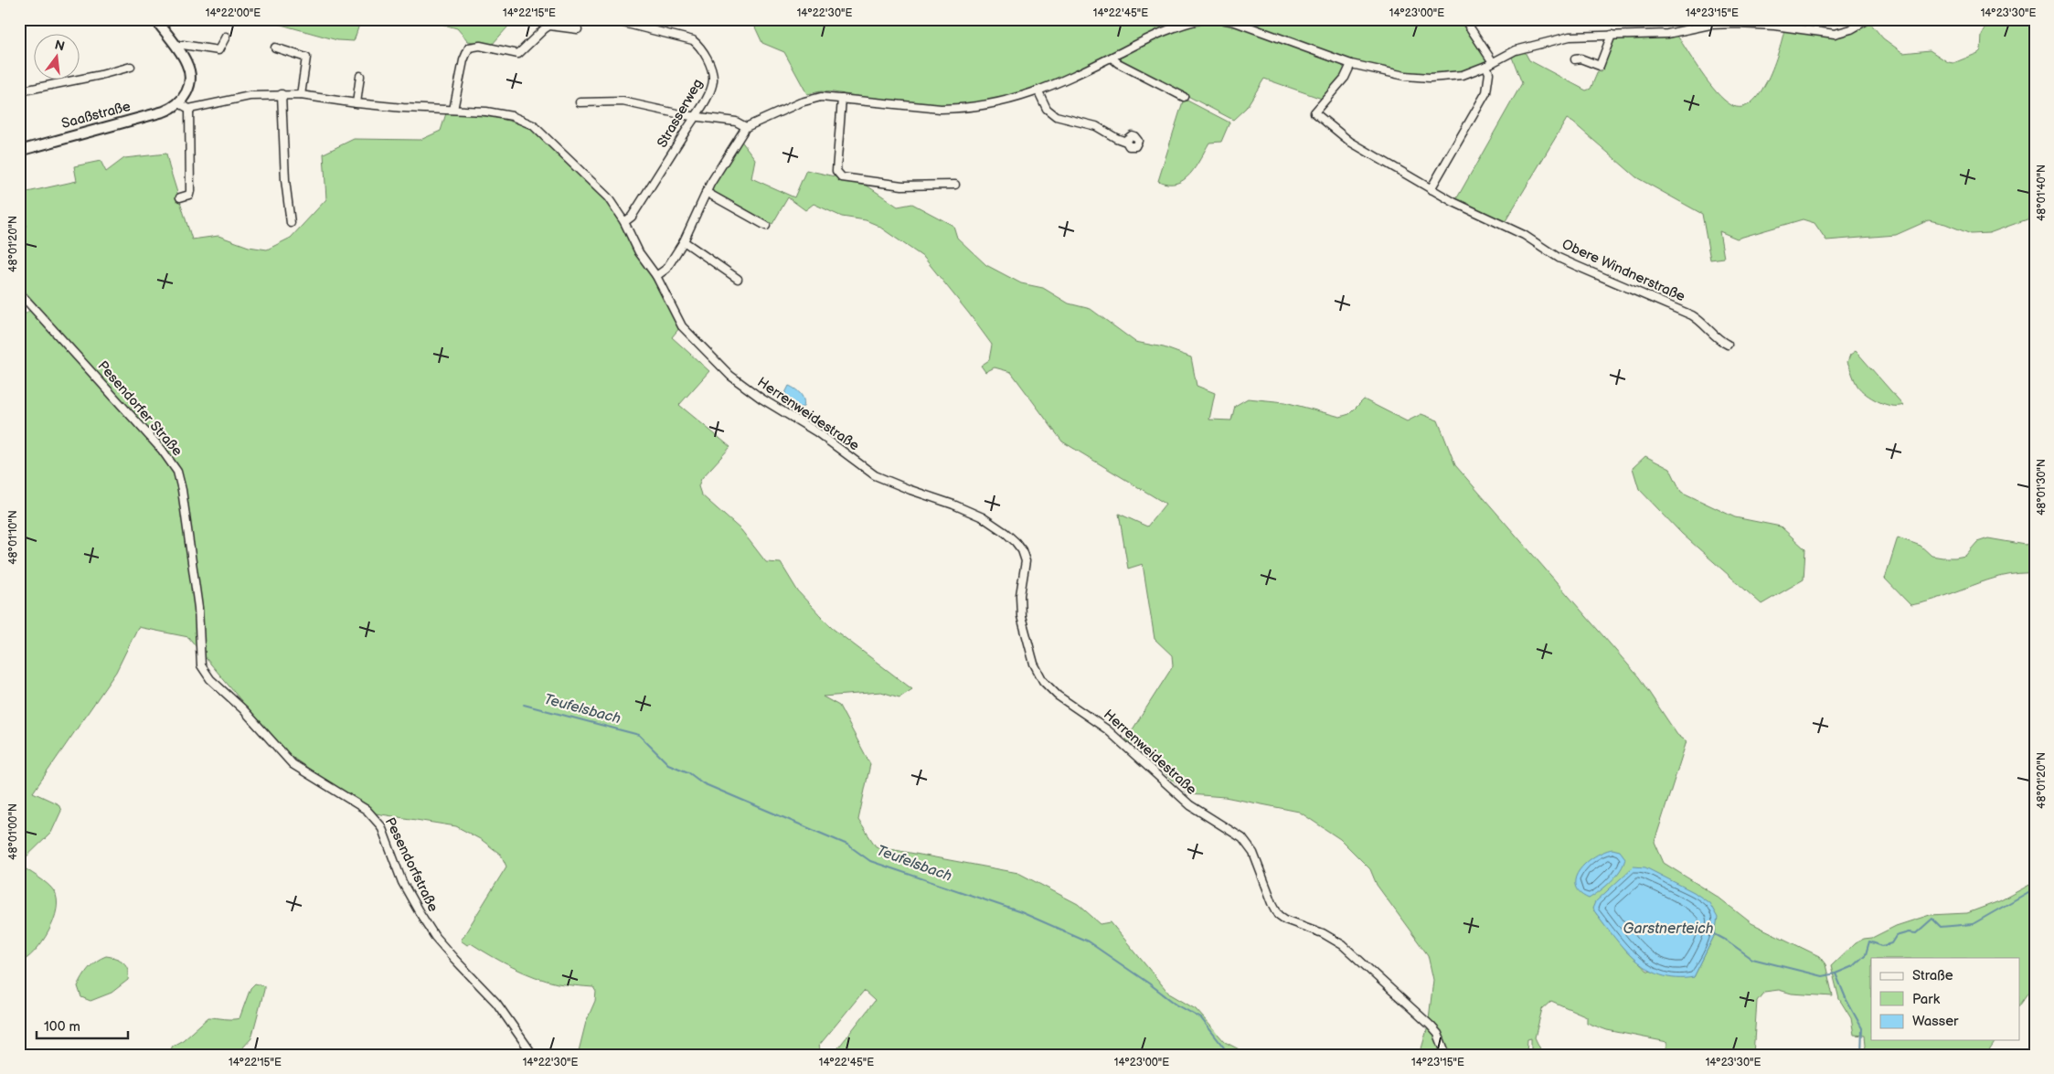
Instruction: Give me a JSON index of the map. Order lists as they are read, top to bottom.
{
  "streets": {
    "street": [
      "Strasserweg",
      "Saaßstraße",
      "Obere Windnerstraße",
      "Pesendorfer Straße",
      "Herrenweidestraße",
      "Pesendorfstraße"
    ]
  },
  "crossings": [
    ["Strasserweg", "Herrenweidestraße"],
    ["Pesendorfer Straße", "Pesendorfstraße"]
  ],
  "water": ["Teufelsbach", "Garstnerteich"],
  "legend": ["Straße", "Park", "Wasser"],
  "scale_bar": "100 m",
  "north": "top",
  "coordinates": [
    "14°22'00\"E",
    "14°22'15\"E",
    "14°22'30\"E",
    "14°22'45\"E",
    "14°23'00\"E",
    "14°23'15\"E",
    "14°23'30\"E",
    "48°01'40\"N",
    "48°01'20\"N",
    "48°01'30\"N",
    "48°01'10\"N",
    "48°01'00\"N"
  ]
}
